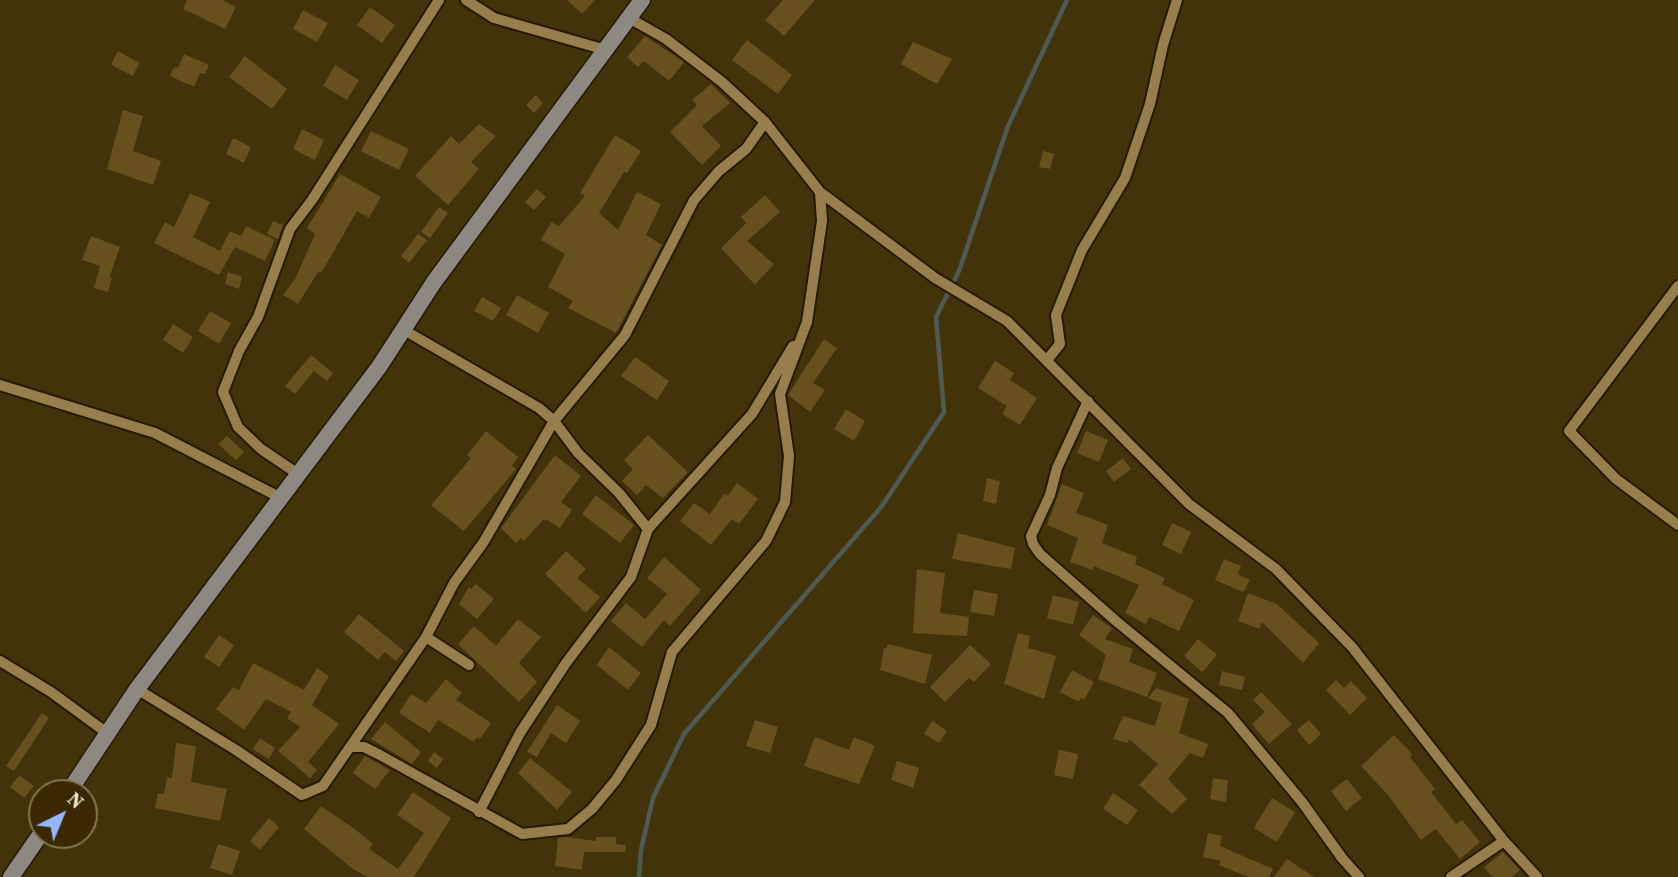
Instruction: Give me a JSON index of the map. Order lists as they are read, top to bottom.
{
  "north": "top right"
}
